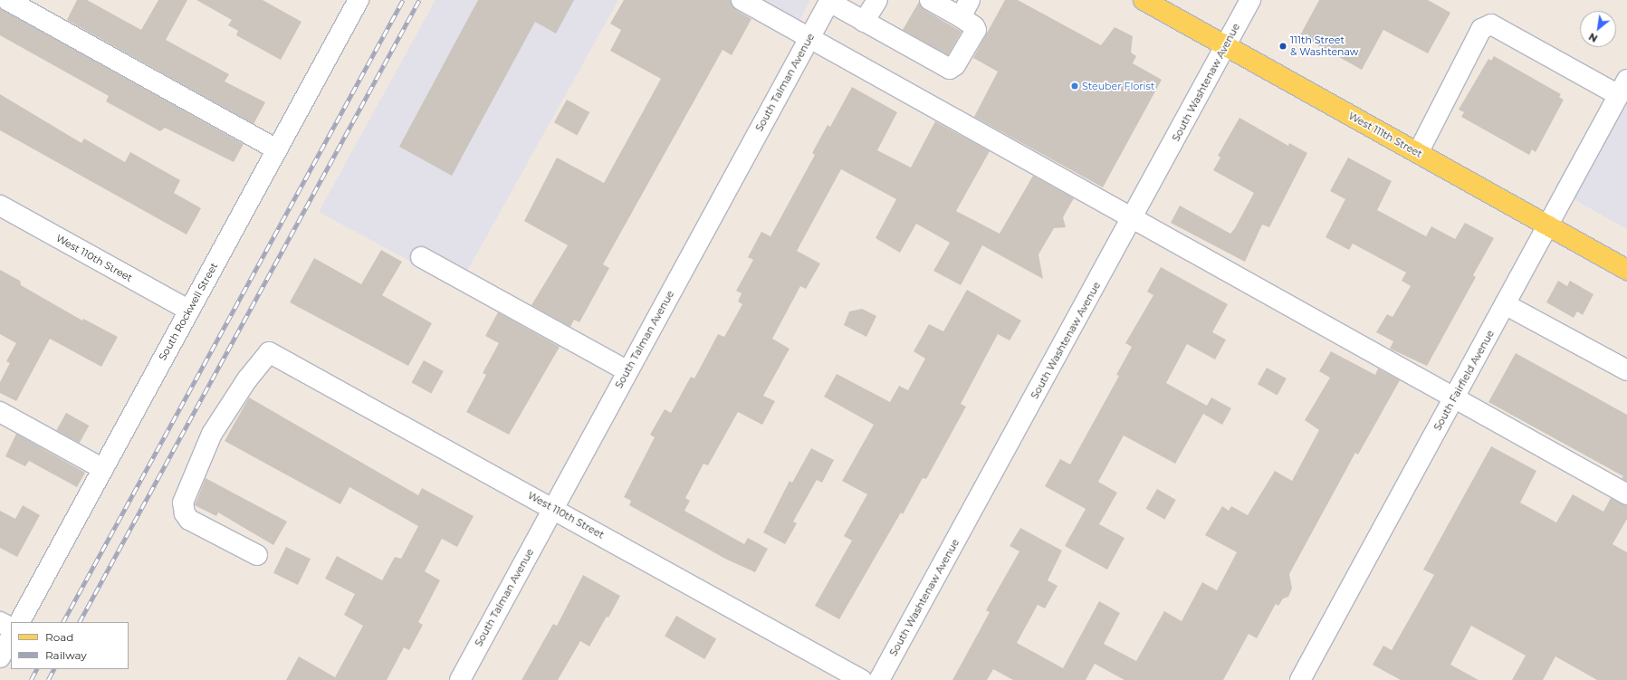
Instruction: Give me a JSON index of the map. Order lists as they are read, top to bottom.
{
  "streets": {
    "main road": ["West 111th Street"],
    "street": [
      "South Talman Avenue",
      "South Washtenaw Avenue",
      "West 110th Street",
      "South Rockwell Street",
      "South Fairfield Avenue"
    ]
  },
  "crossings": [
    ["South Talman Avenue", "West 110th Street"],
    ["South Washtenaw Avenue", "West 111th Street"],
    ["West 111th Street", "South Fairfield Avenue"],
    ["West 110th Street", "South Rockwell Street"]
  ],
  "places": ["111th Street & Washtenaw", "Steuber Florist"],
  "legend": ["Road", "Railway"],
  "north": "bottom left"
}
